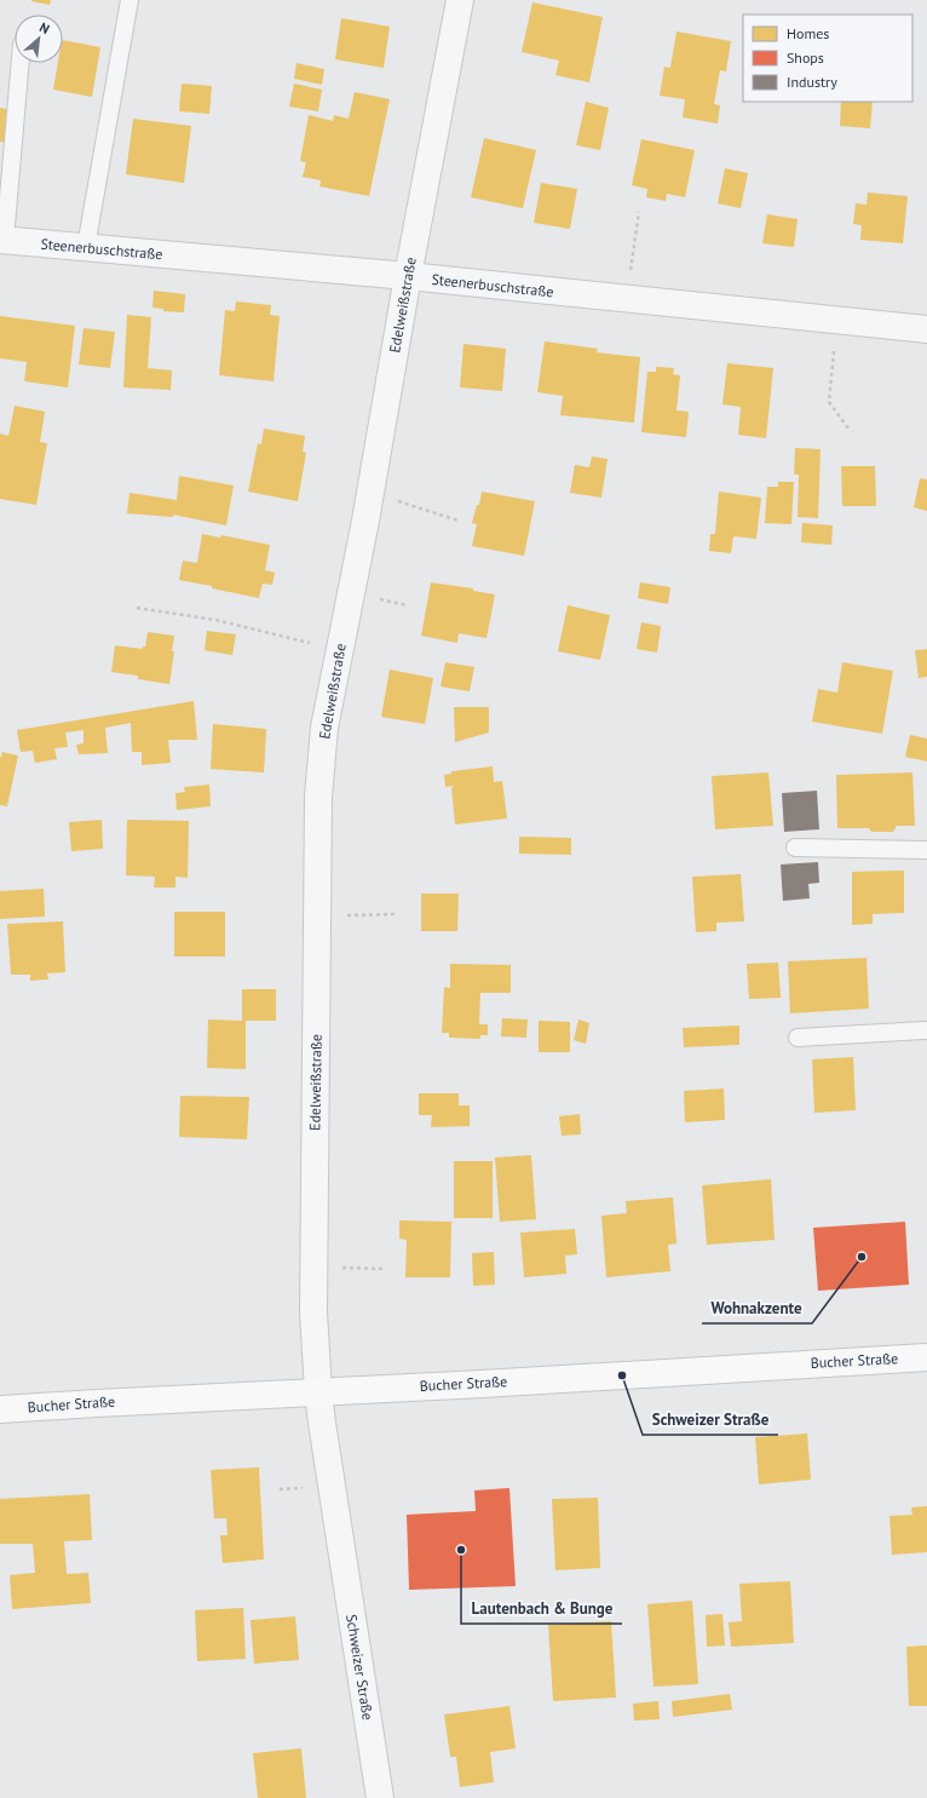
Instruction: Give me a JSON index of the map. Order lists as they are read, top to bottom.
{
  "streets": {
    "main road": ["Bucher Straße"],
    "street": ["Steenerbuschstraße", "Edelweißstraße", "Schweizer Straße"]
  },
  "crossings": [
    ["Steenerbuschstraße", "Edelweißstraße"],
    ["Edelweißstraße", "Bucher Straße"],
    ["Edelweißstraße", "Schweizer Straße"],
    ["Bucher Straße", "Schweizer Straße"]
  ],
  "places": ["Wohnakzente", "Schweizer Straße", "Lautenbach & Bunge"],
  "legend": ["Homes", "Shops", "Industry"],
  "north": "top right"
}
